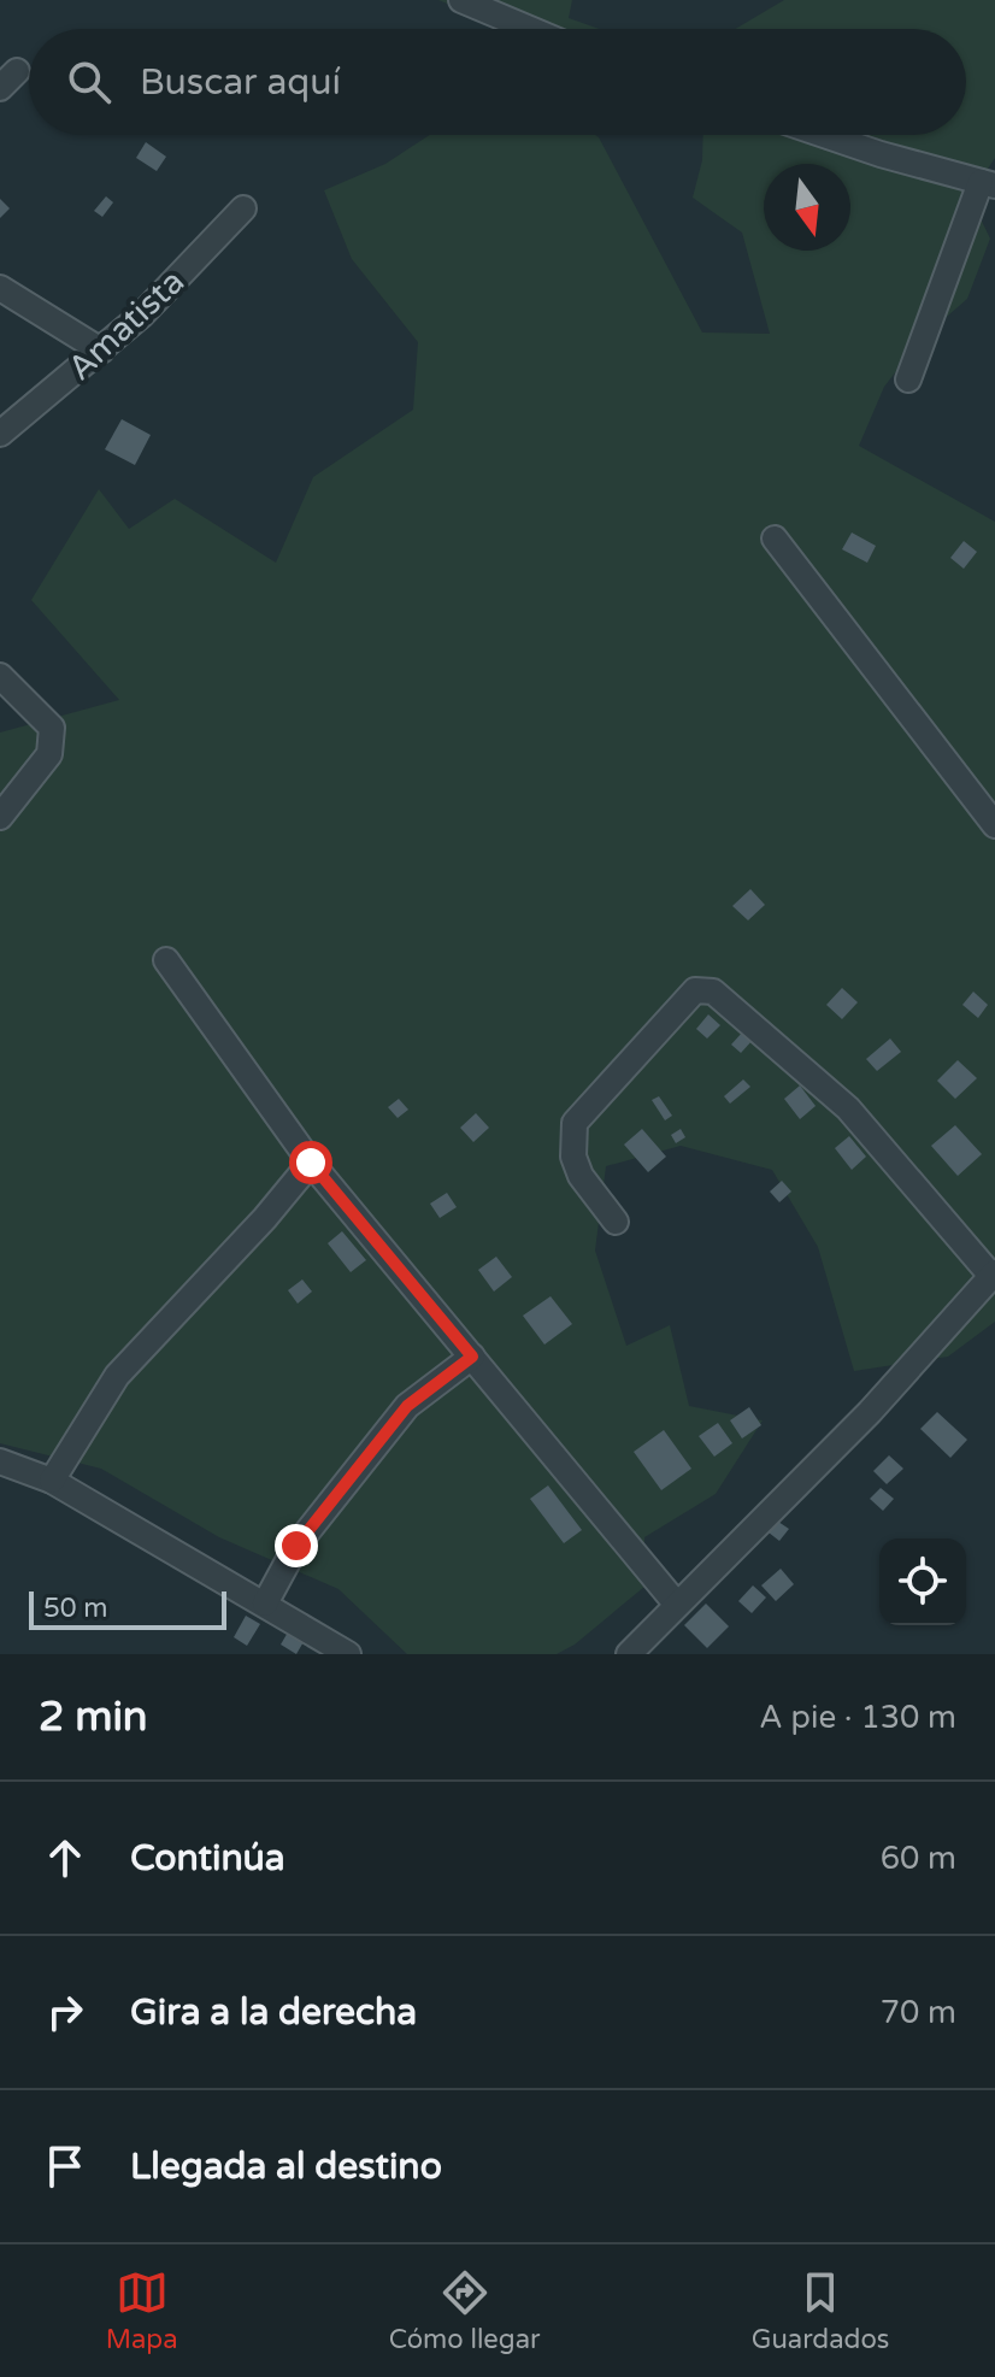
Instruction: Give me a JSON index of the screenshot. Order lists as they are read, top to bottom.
{
  "streets": {
    "street": ["Amatista"]
  },
  "scale_bar": "50 m",
  "north": "bottom",
  "page": {
    "search": "Buscar aquí",
    "scale": "50 m",
    "heading": ["2 min", "A pie · 130 m"],
    "list": [
      ["Continúa", "60 m"],
      ["Gira a la derecha", "70 m"],
      "Llegada al destino"
    ],
    "nav": ["Mapa", "Cómo llegar", "Guardados"]
  }
}
